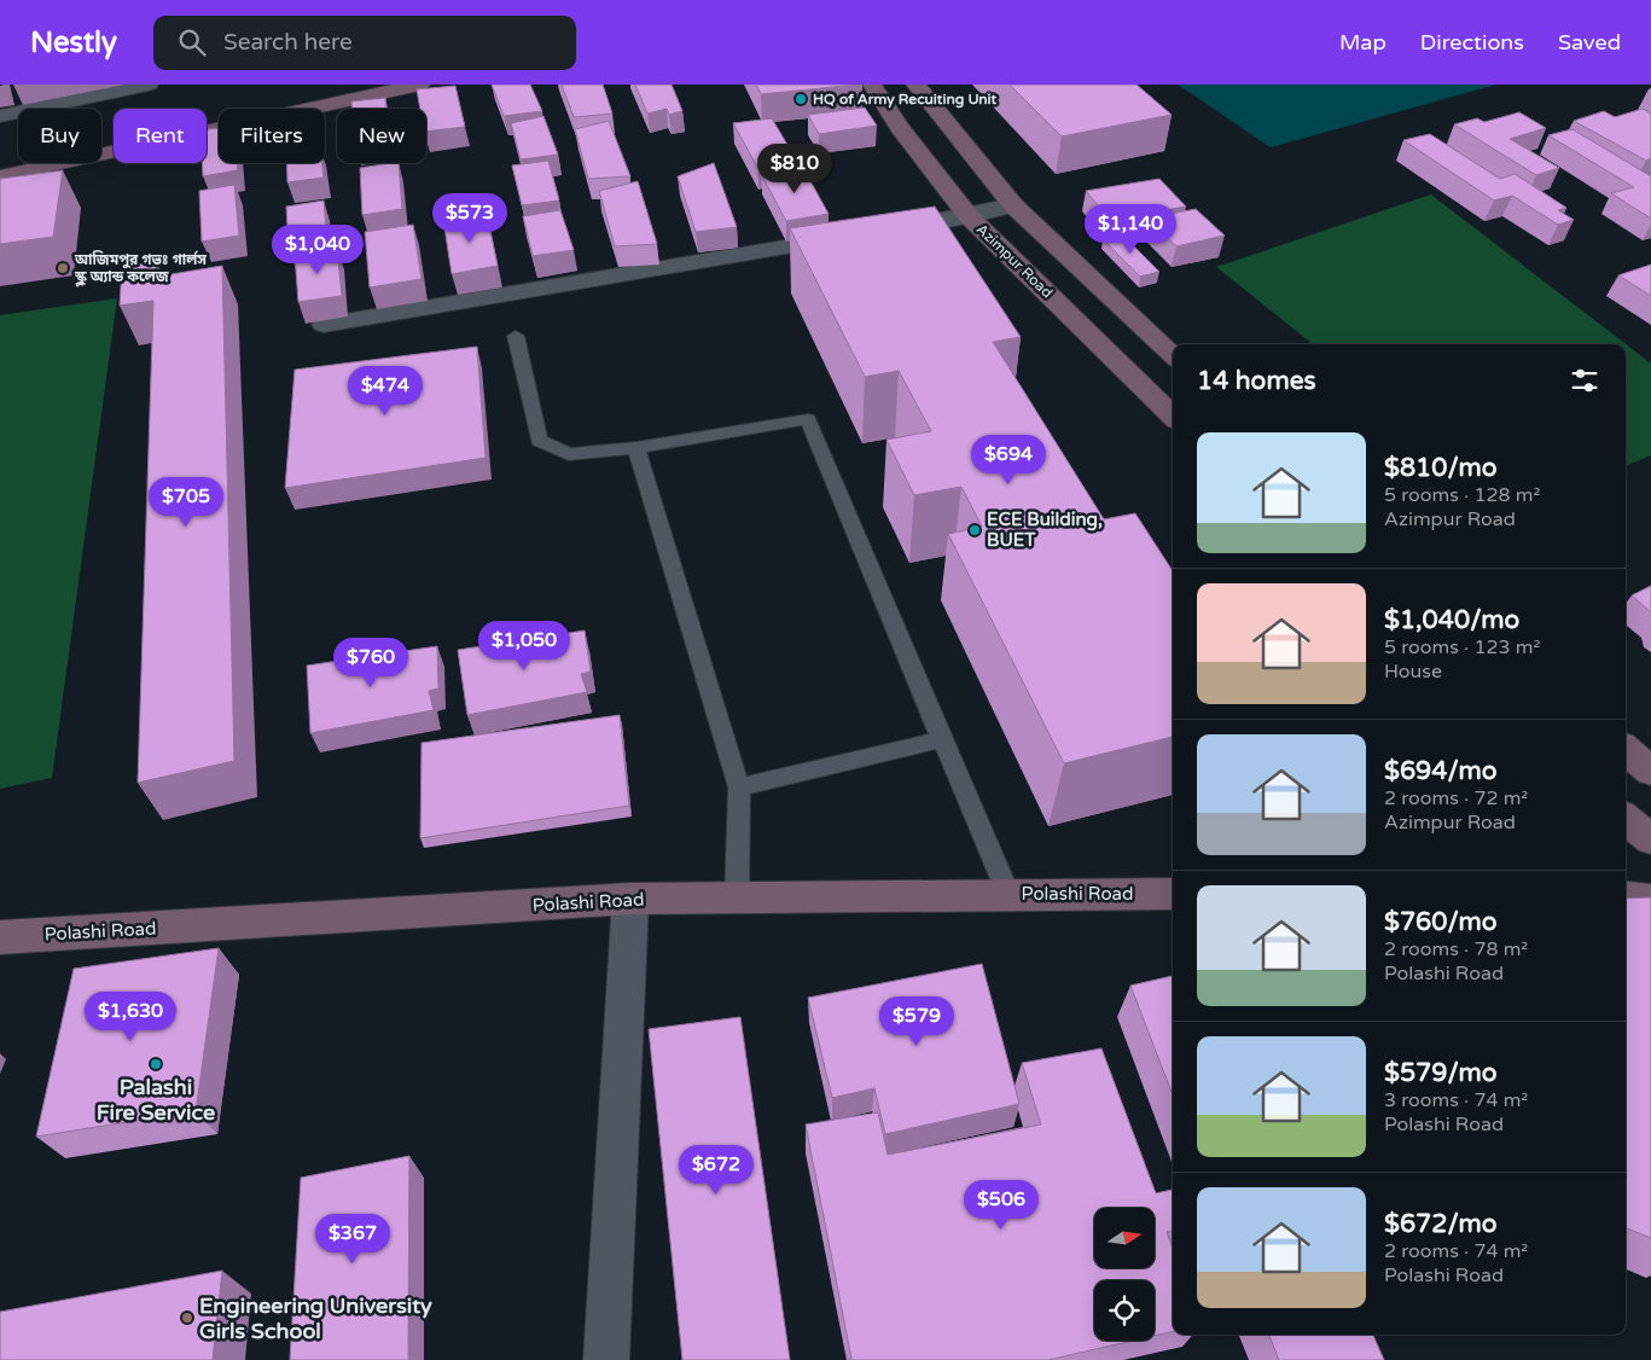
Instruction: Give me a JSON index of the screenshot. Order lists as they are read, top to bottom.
{
  "streets": {
    "main road": ["Azimpur Road", "Polashi Road"]
  },
  "places": [
    "HQ of Army Recuiting Unit",
    "আজিমপুর গভঃ গার্লস স্কুল অ্যান্ড কলেজ",
    "ECE Building, BUET",
    "Palashi Fire Service",
    "Engineering University Girls School"
  ],
  "north": "right",
  "page": {
    "header": "Nestly",
    "search": "Search here",
    "nav": ["Map", "Directions", "Saved"],
    "chip": [
      "Buy",
      "Rent",
      "Filters",
      "New"
    ],
    "price": [
      "$810",
      "$573",
      "$1,140",
      "$1,040",
      "$474",
      "$694",
      "$705",
      "$1,050",
      "$760",
      "$1,630",
      "$579",
      "$672",
      "$506",
      "$367"
    ],
    "heading": "14 homes",
    "list": [
      {
        "name": "$810/mo",
        "note": "5 rooms · 128 m² · Azimpur Road"
      },
      {
        "name": "$1,040/mo",
        "note": "5 rooms · 123 m² · House"
      },
      {
        "name": "$694/mo",
        "note": "2 rooms · 72 m² · Azimpur Road"
      },
      {
        "name": "$760/mo",
        "note": "2 rooms · 78 m² · Polashi Road"
      },
      {
        "name": "$579/mo",
        "note": "3 rooms · 74 m² · Polashi Road"
      },
      {
        "name": "$672/mo",
        "note": "2 rooms · 74 m² · Polashi Road"
      }
    ]
  }
}
